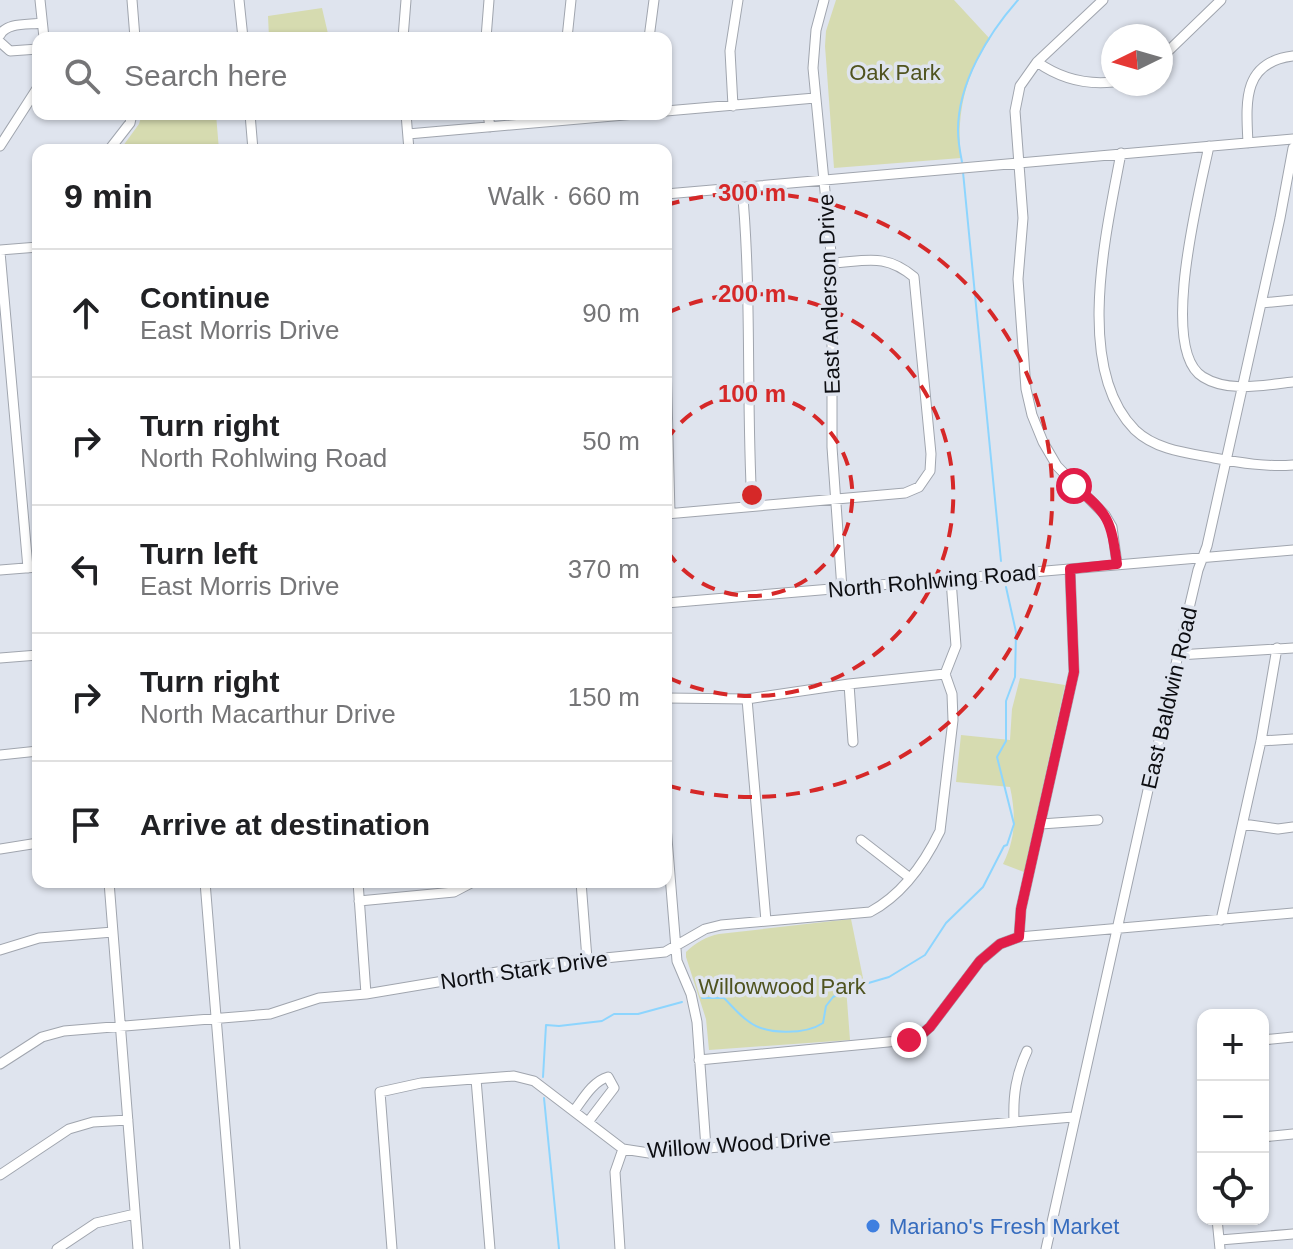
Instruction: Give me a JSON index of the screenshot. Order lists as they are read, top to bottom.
{
  "streets": {
    "street": [
      "East Anderson Drive",
      "North Rohlwing Road",
      "East Baldwin Road",
      "North Stark Drive",
      "Willow Wood Drive"
    ]
  },
  "crossings": [
    ["East Anderson Drive", "North Rohlwing Road"],
    ["North Rohlwing Road", "East Baldwin Road"],
    ["East Baldwin Road", "Willow Wood Drive"]
  ],
  "parks": ["Oak Park", "Willowwood Park"],
  "places": ["Mariano's Fresh Market"],
  "north": "left",
  "page": {
    "search": "Search here",
    "heading": ["9 min", "Walk · 660 m"],
    "list": [
      ["Continue", "East Morris Drive", "90 m"],
      ["Turn right", "North Rohlwing Road", "50 m"],
      ["Turn left", "East Morris Drive", "370 m"],
      ["Turn right", "North Macarthur Drive", "150 m"],
      "Arrive at destination"
    ],
    "map_buttons": ["+", "−"]
  },
  "rings": ["300 m", "200 m", "100 m"]
}
